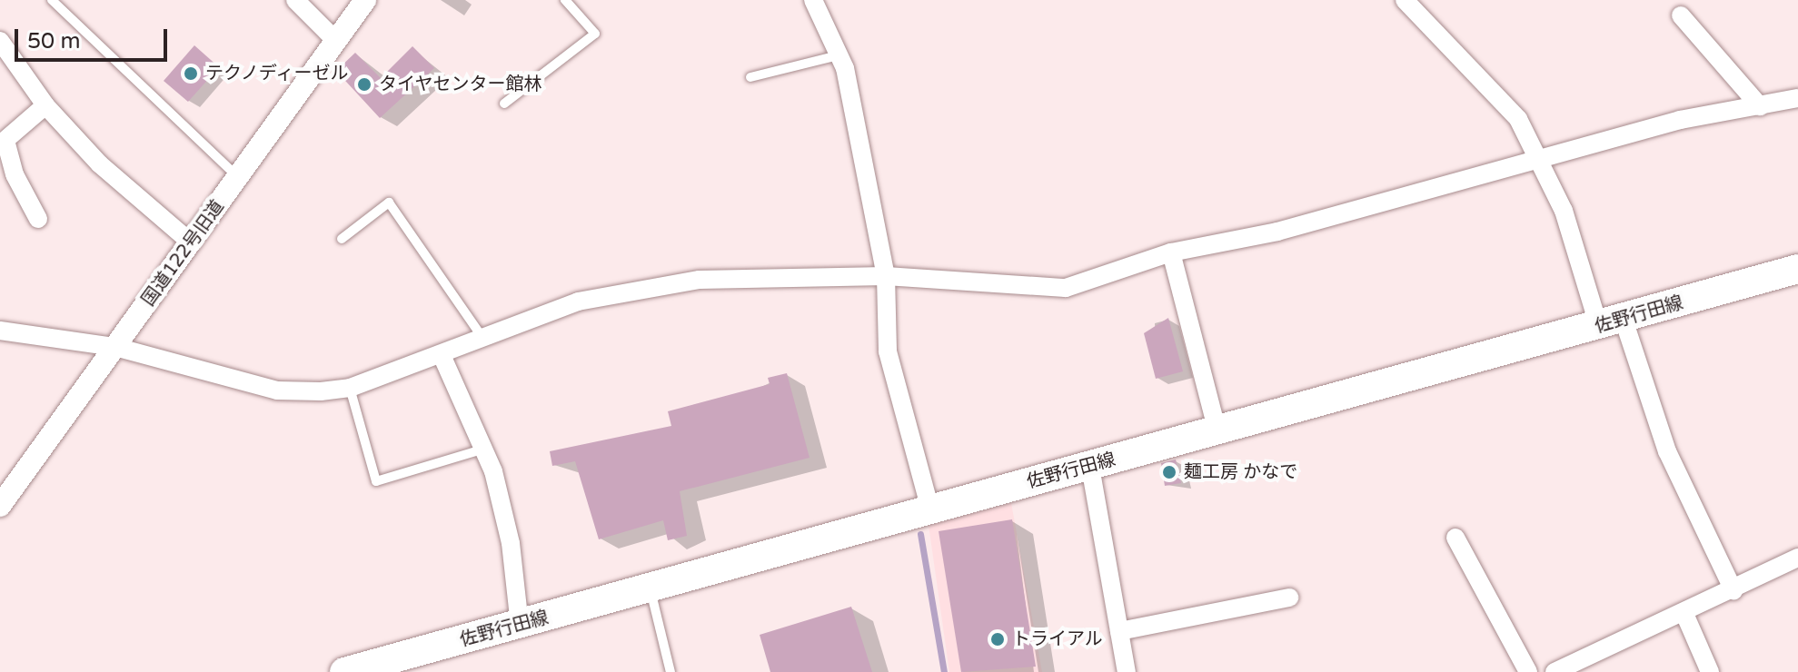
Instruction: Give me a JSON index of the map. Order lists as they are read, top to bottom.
{
  "streets": {
    "main road": ["佐野行田線"],
    "street": ["国道122号旧道"]
  },
  "places": [
    "テクノディーゼル",
    "タイヤセンター館林",
    "麺工房 かなで",
    "トライアル"
  ],
  "scale_bar": "50 m"
}
